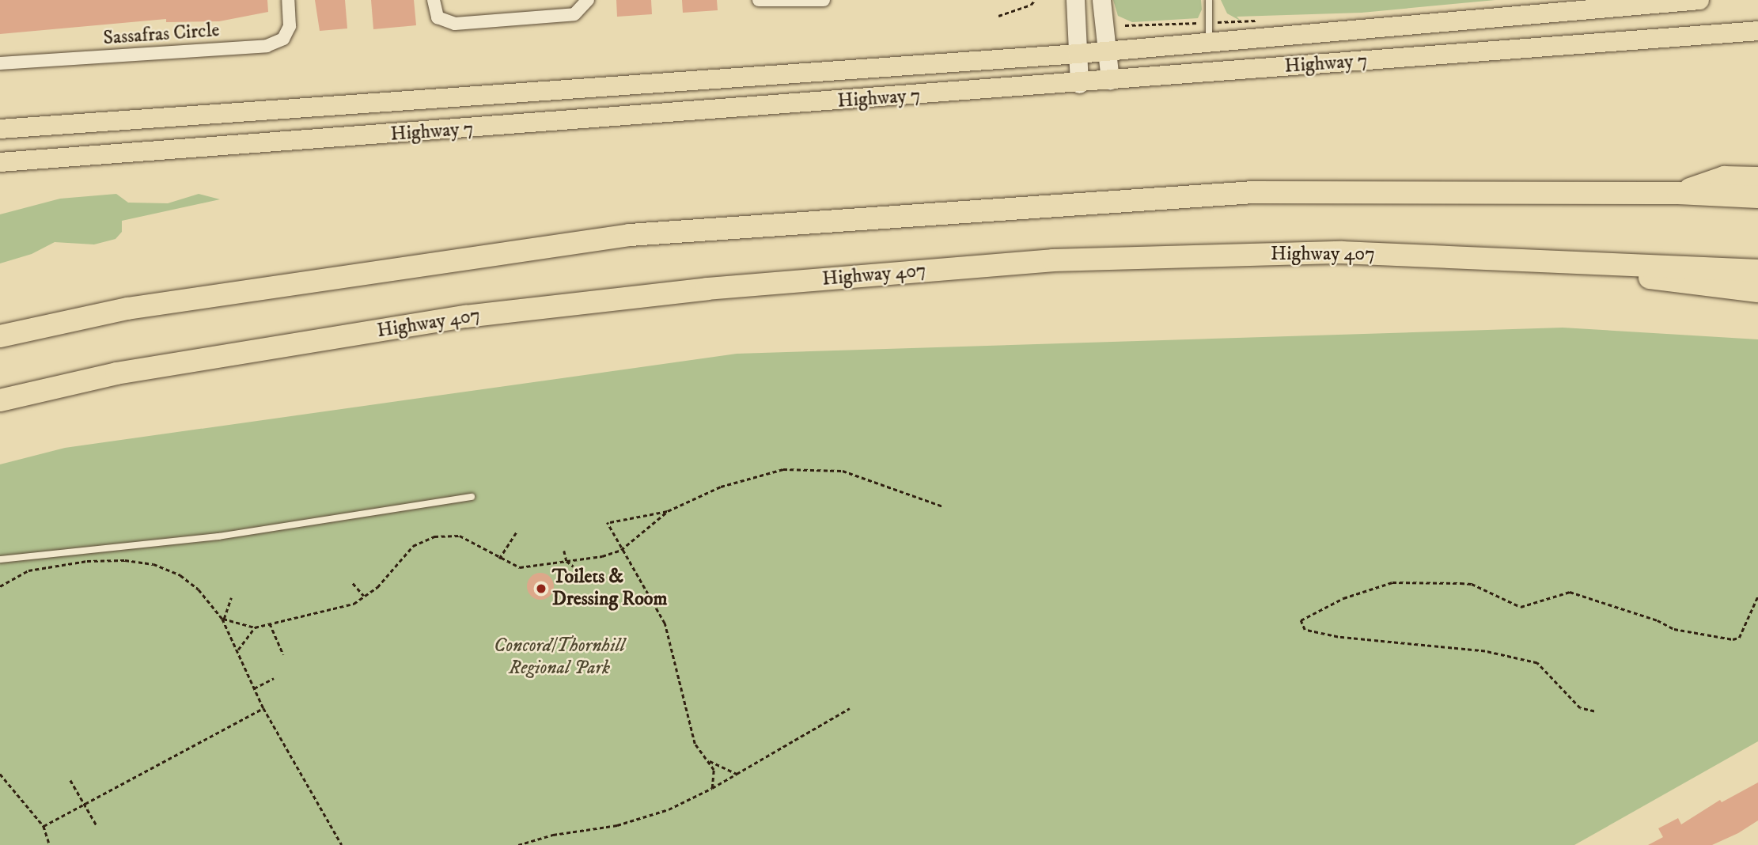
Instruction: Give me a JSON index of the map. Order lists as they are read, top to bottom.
{
  "streets": {
    "highway": ["Highway 407"],
    "main road": ["Highway 7"],
    "street": ["Sassafras Circle"]
  },
  "parks": ["Concord/Thornhill Regional Park"],
  "places": ["Toilets & Dressing Room"]
}
